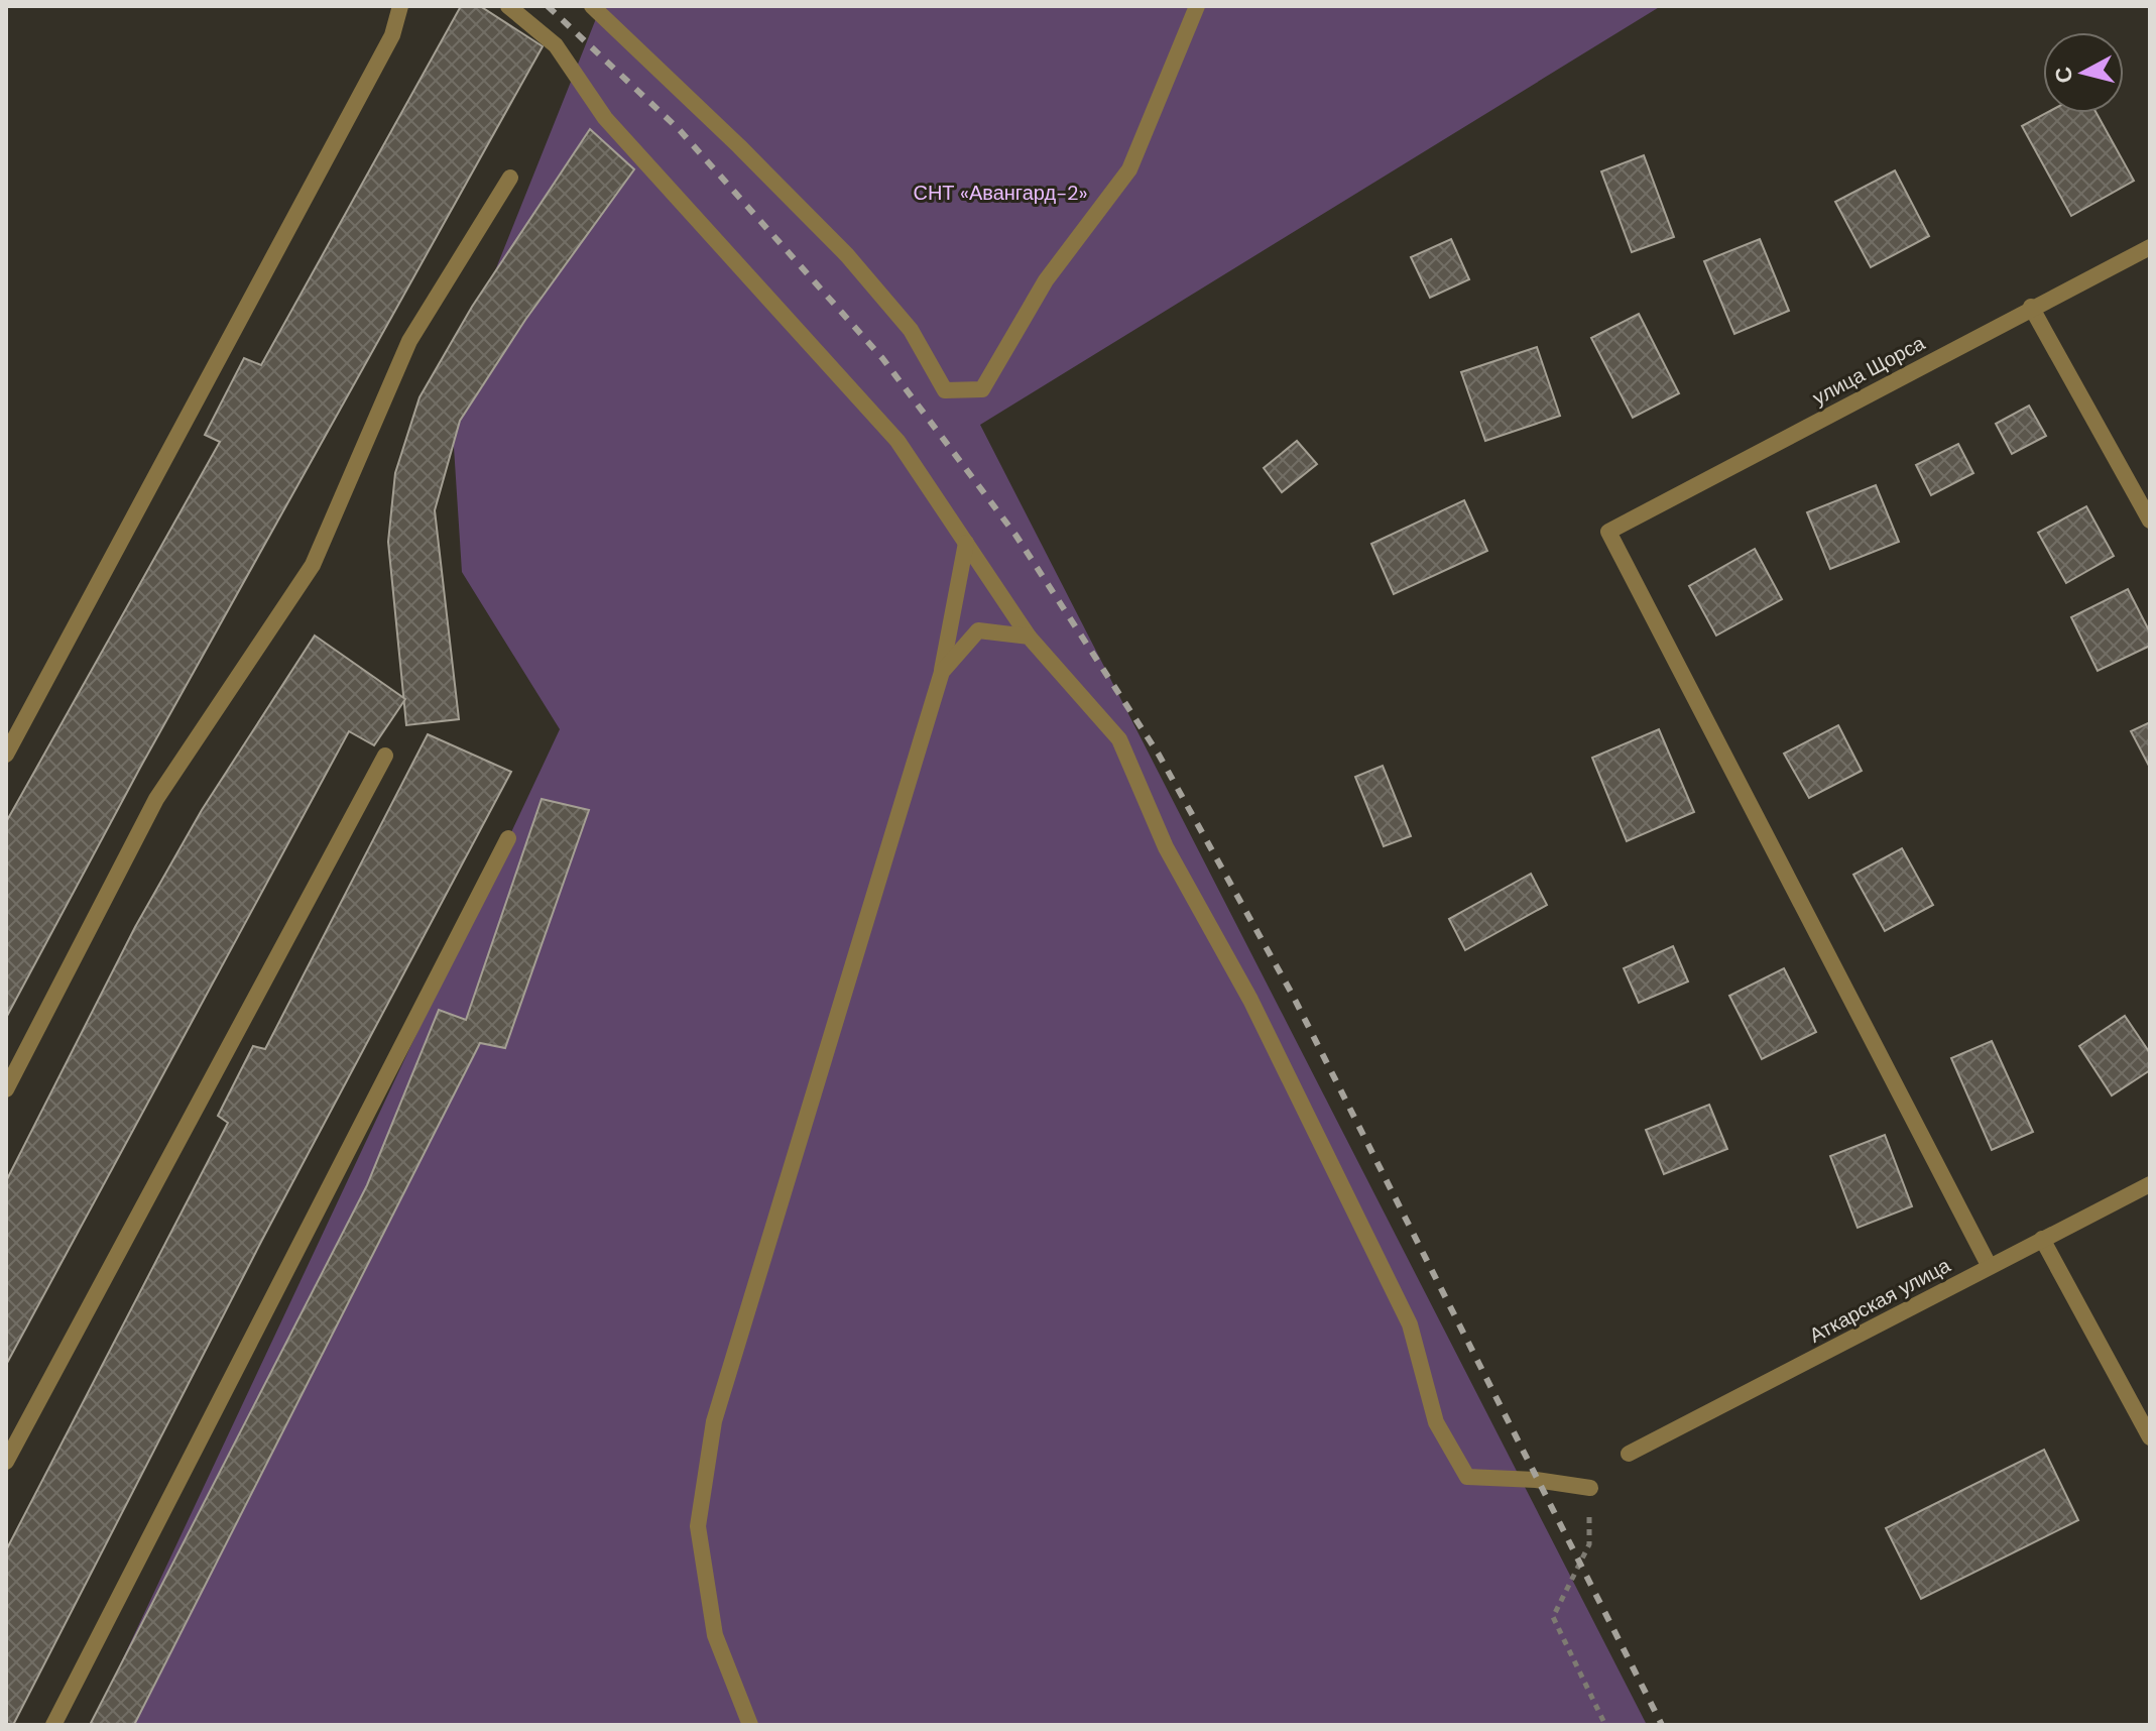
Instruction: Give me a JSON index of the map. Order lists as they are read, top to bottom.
{
  "streets": {
    "street": ["улица Щорса", "Аткарская улица"]
  },
  "crossings": [
    ["улица Щорса", "Аткарская улица"]
  ],
  "parks": ["СНТ «Авангард-2»"],
  "north": "left"
}
